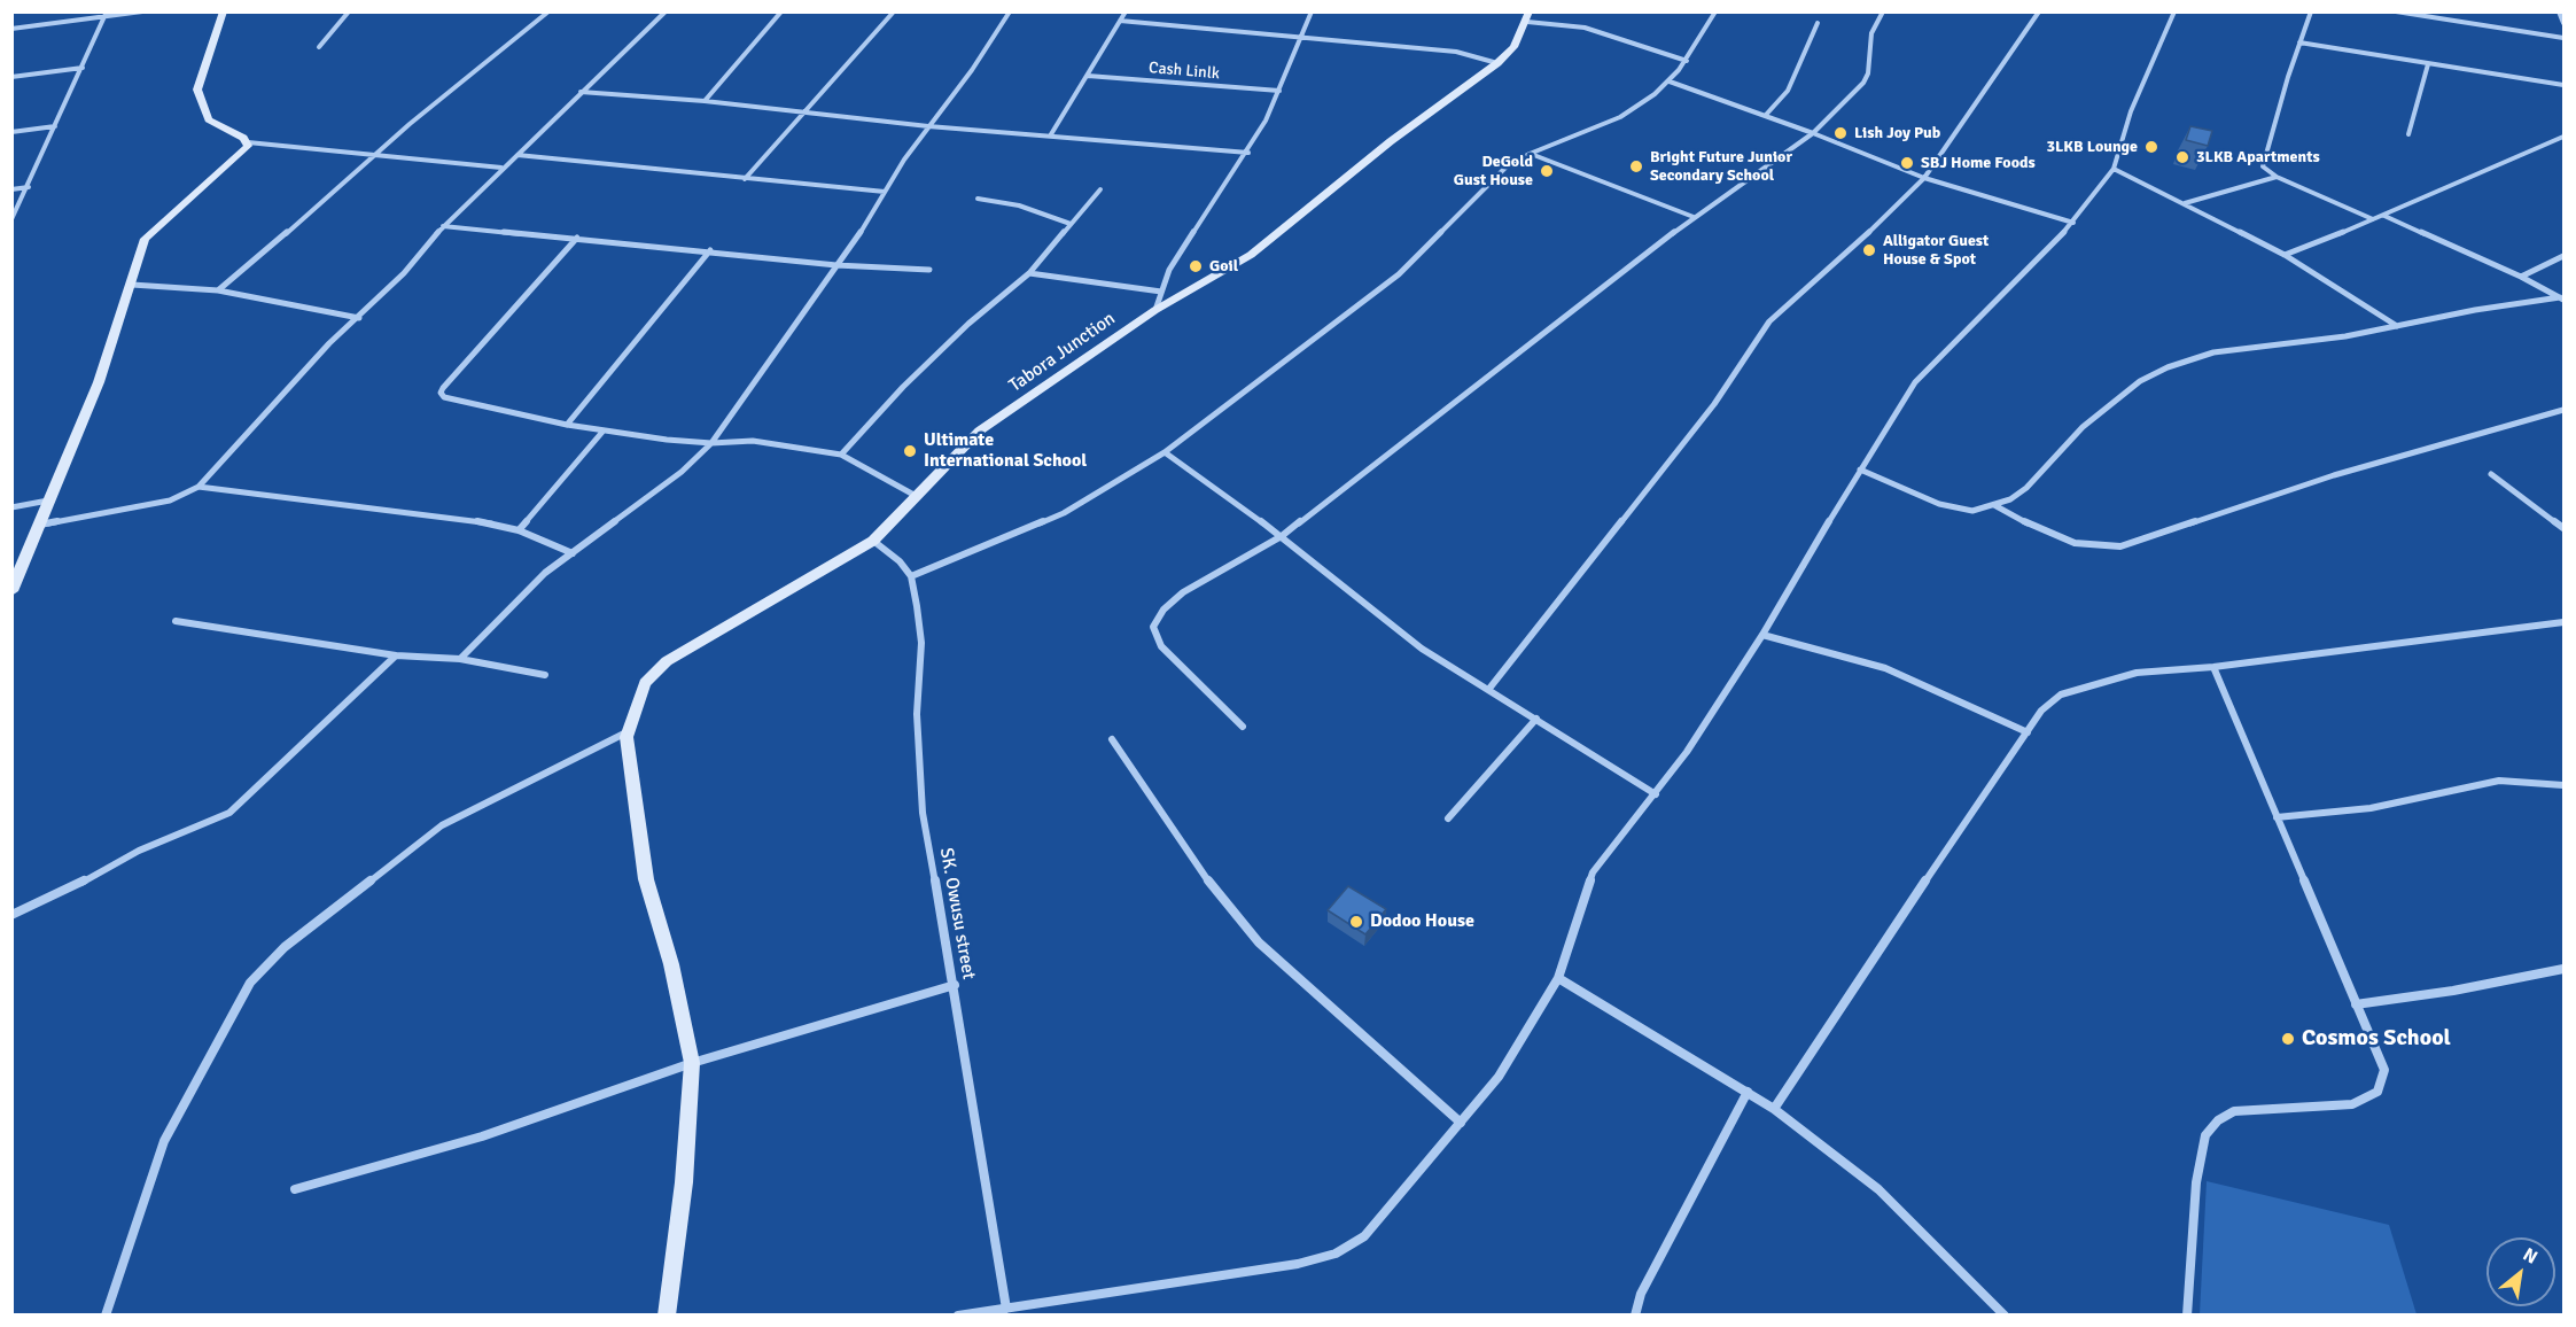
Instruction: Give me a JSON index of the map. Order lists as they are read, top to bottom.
{
  "streets": {
    "street": ["Cash Linlk", "Tabora Junction", "SK. Owusu street"]
  },
  "places": [
    "Lish Joy Pub",
    "3LKB Lounge",
    "3LKB Apartments",
    "SBJ Home Foods",
    "Bright Future Junior Secondary School",
    "DeGold Gust House",
    "Alligator Guest House & Spot",
    "Goil",
    "Ultimate International School",
    "Dodoo House",
    "Cosmos School"
  ],
  "north": "top right"
}
